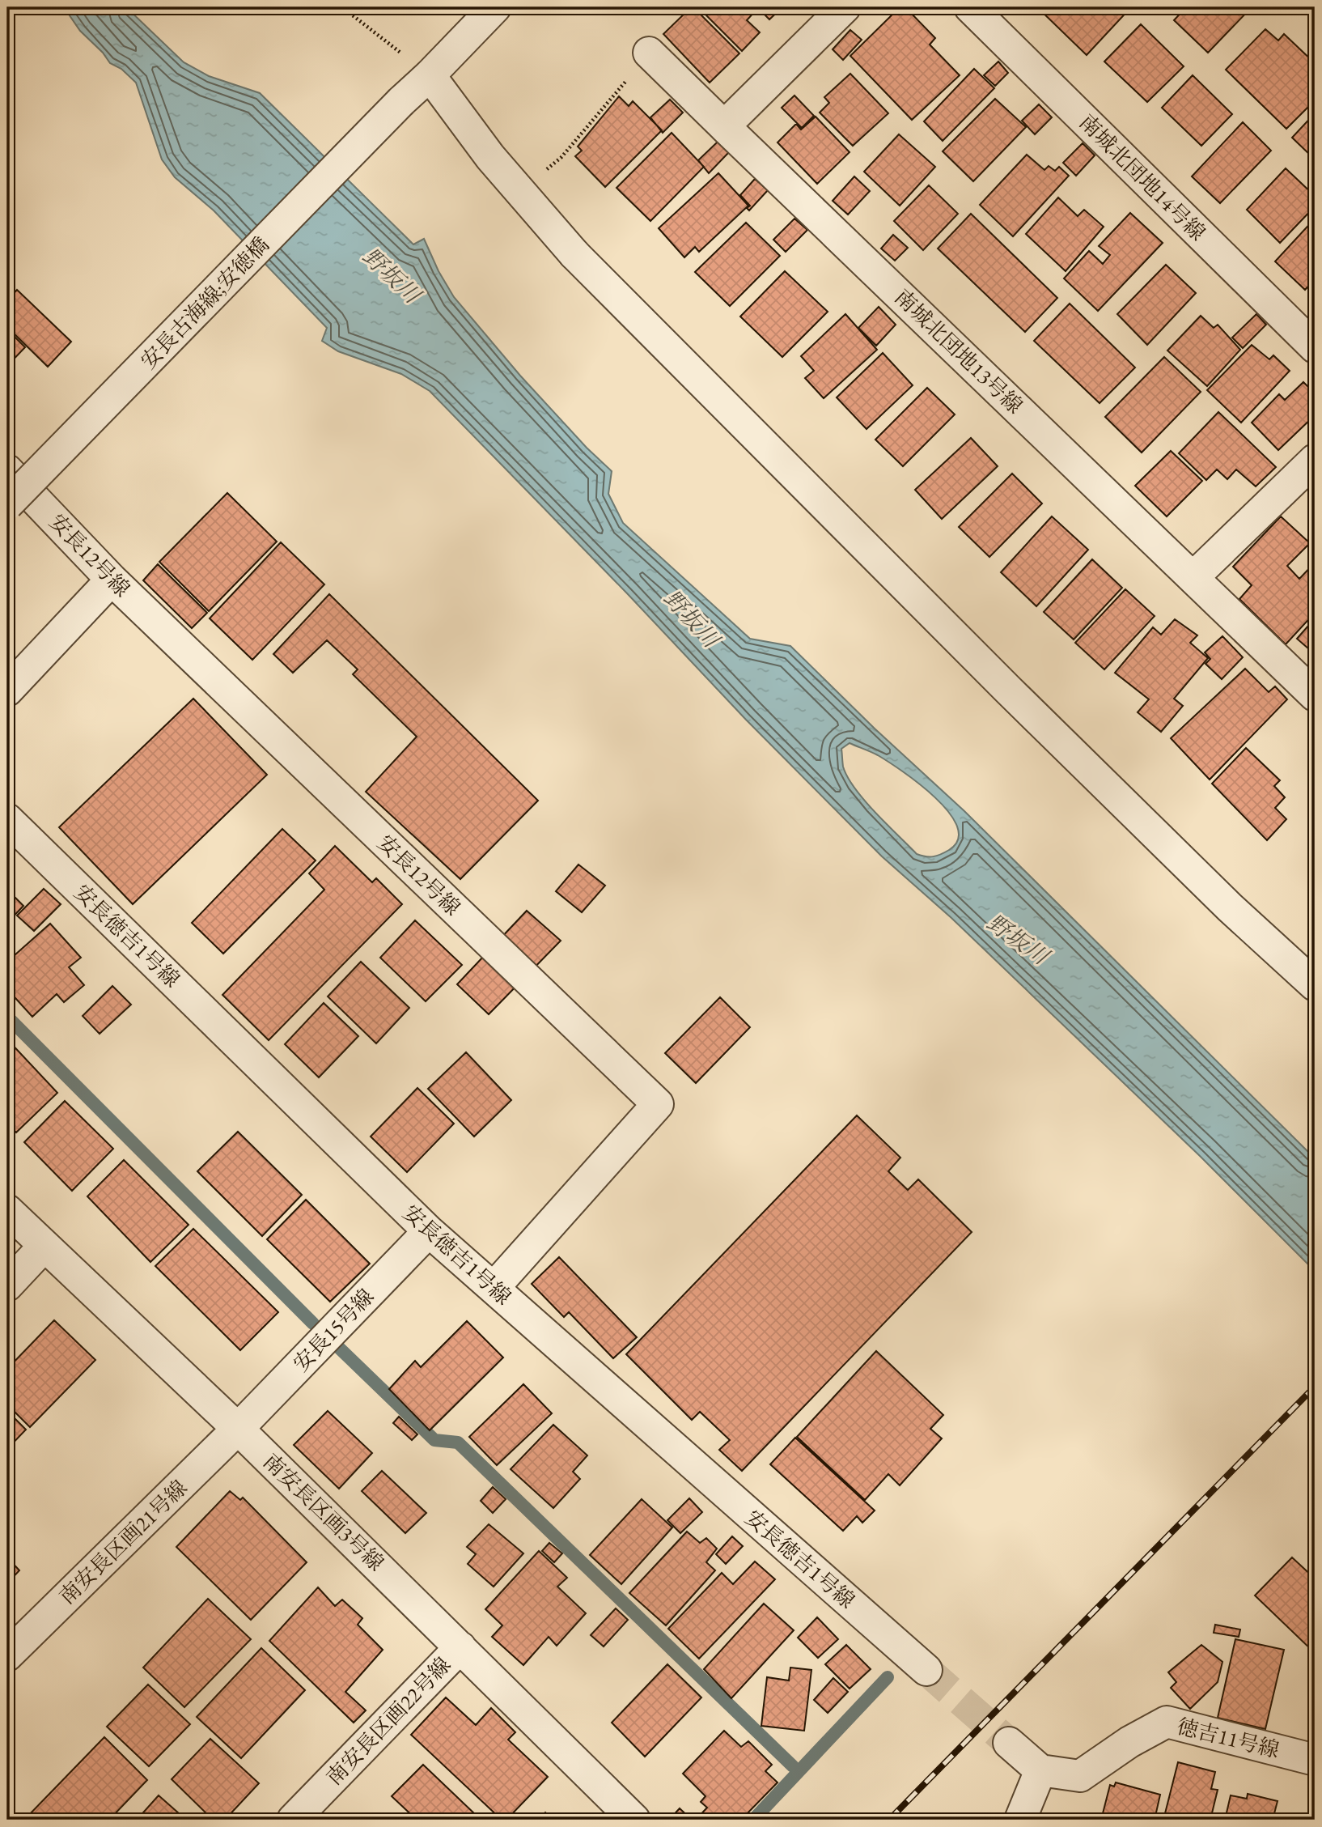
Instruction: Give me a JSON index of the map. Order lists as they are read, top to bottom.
{
  "streets": {
    "street": [
      "南城北団地14号線",
      "安長古海線;安徳橋",
      "南城北団地13号線",
      "安長12号線",
      "安長徳吉1号線",
      "安長15号線",
      "南安長区画3号線",
      "南安長区画21号線",
      "南安長区画22号線",
      "徳吉11号線"
    ]
  },
  "crossings": [
    ["安長12号線", "安長徳吉1号線"],
    ["安長徳吉1号線", "安長15号線"],
    ["安長15号線", "南安長区画3号線"],
    ["安長15号線", "南安長区画21号線"],
    ["南安長区画3号線", "南安長区画21号線"],
    ["南安長区画3号線", "南安長区画22号線"]
  ],
  "water": ["野坂川"]
}
